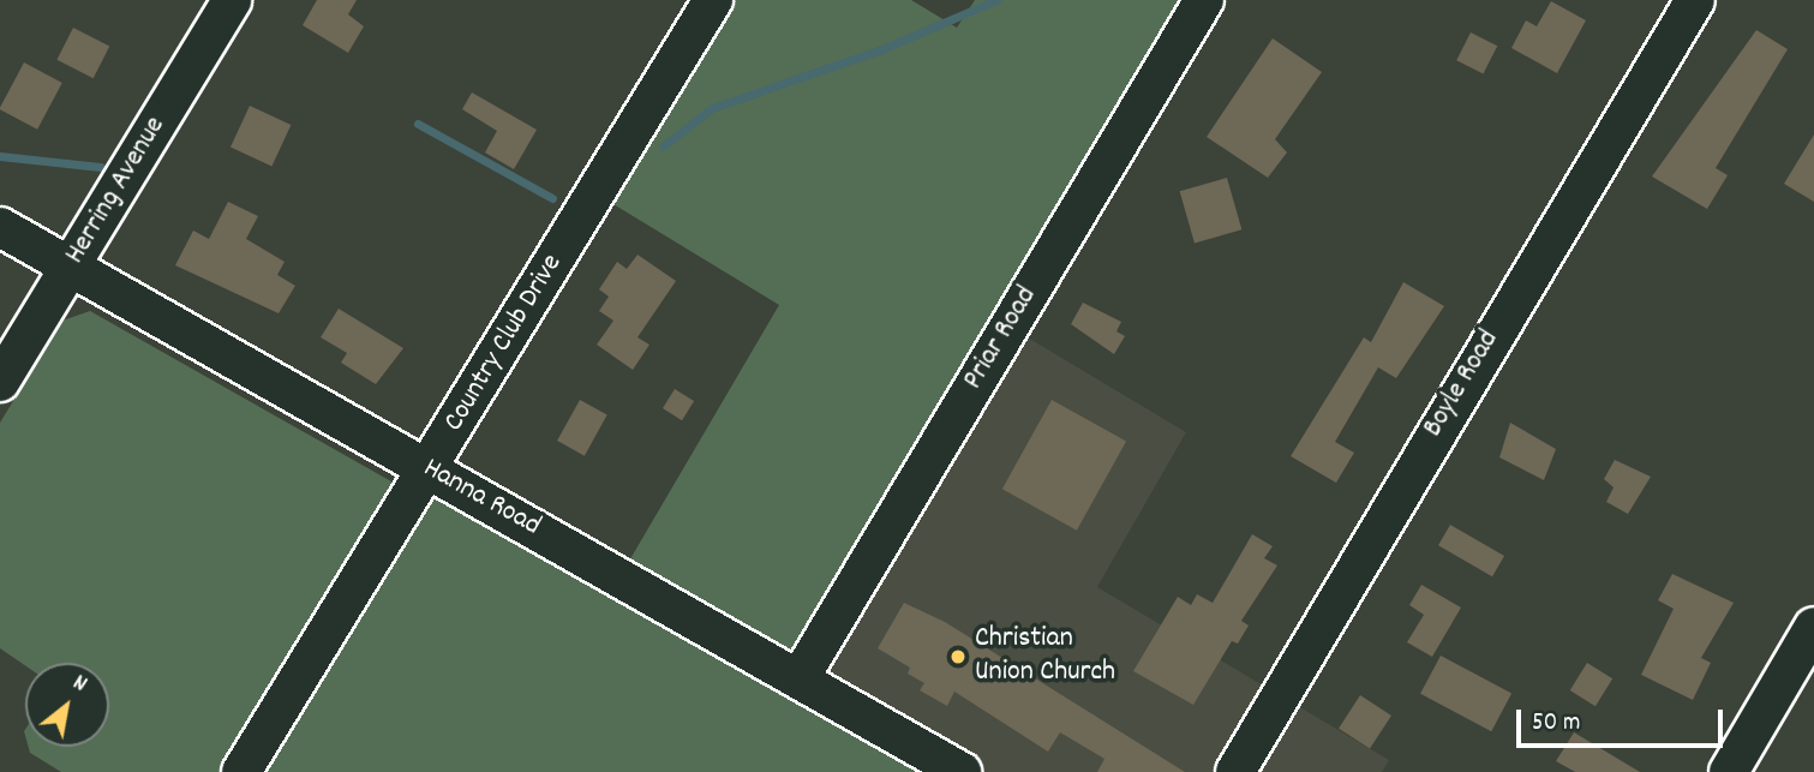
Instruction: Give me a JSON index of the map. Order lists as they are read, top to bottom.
{
  "streets": {
    "street": [
      "Herring Avenue",
      "Priar Road",
      "Country Club Drive",
      "Boyle Road",
      "Hanna Road"
    ]
  },
  "crossings": [
    ["Herring Avenue", "Hanna Road"],
    ["Priar Road", "Hanna Road"],
    ["Country Club Drive", "Hanna Road"]
  ],
  "places": ["Christian Union Church"],
  "scale_bar": "50 m",
  "north": "top right"
}
